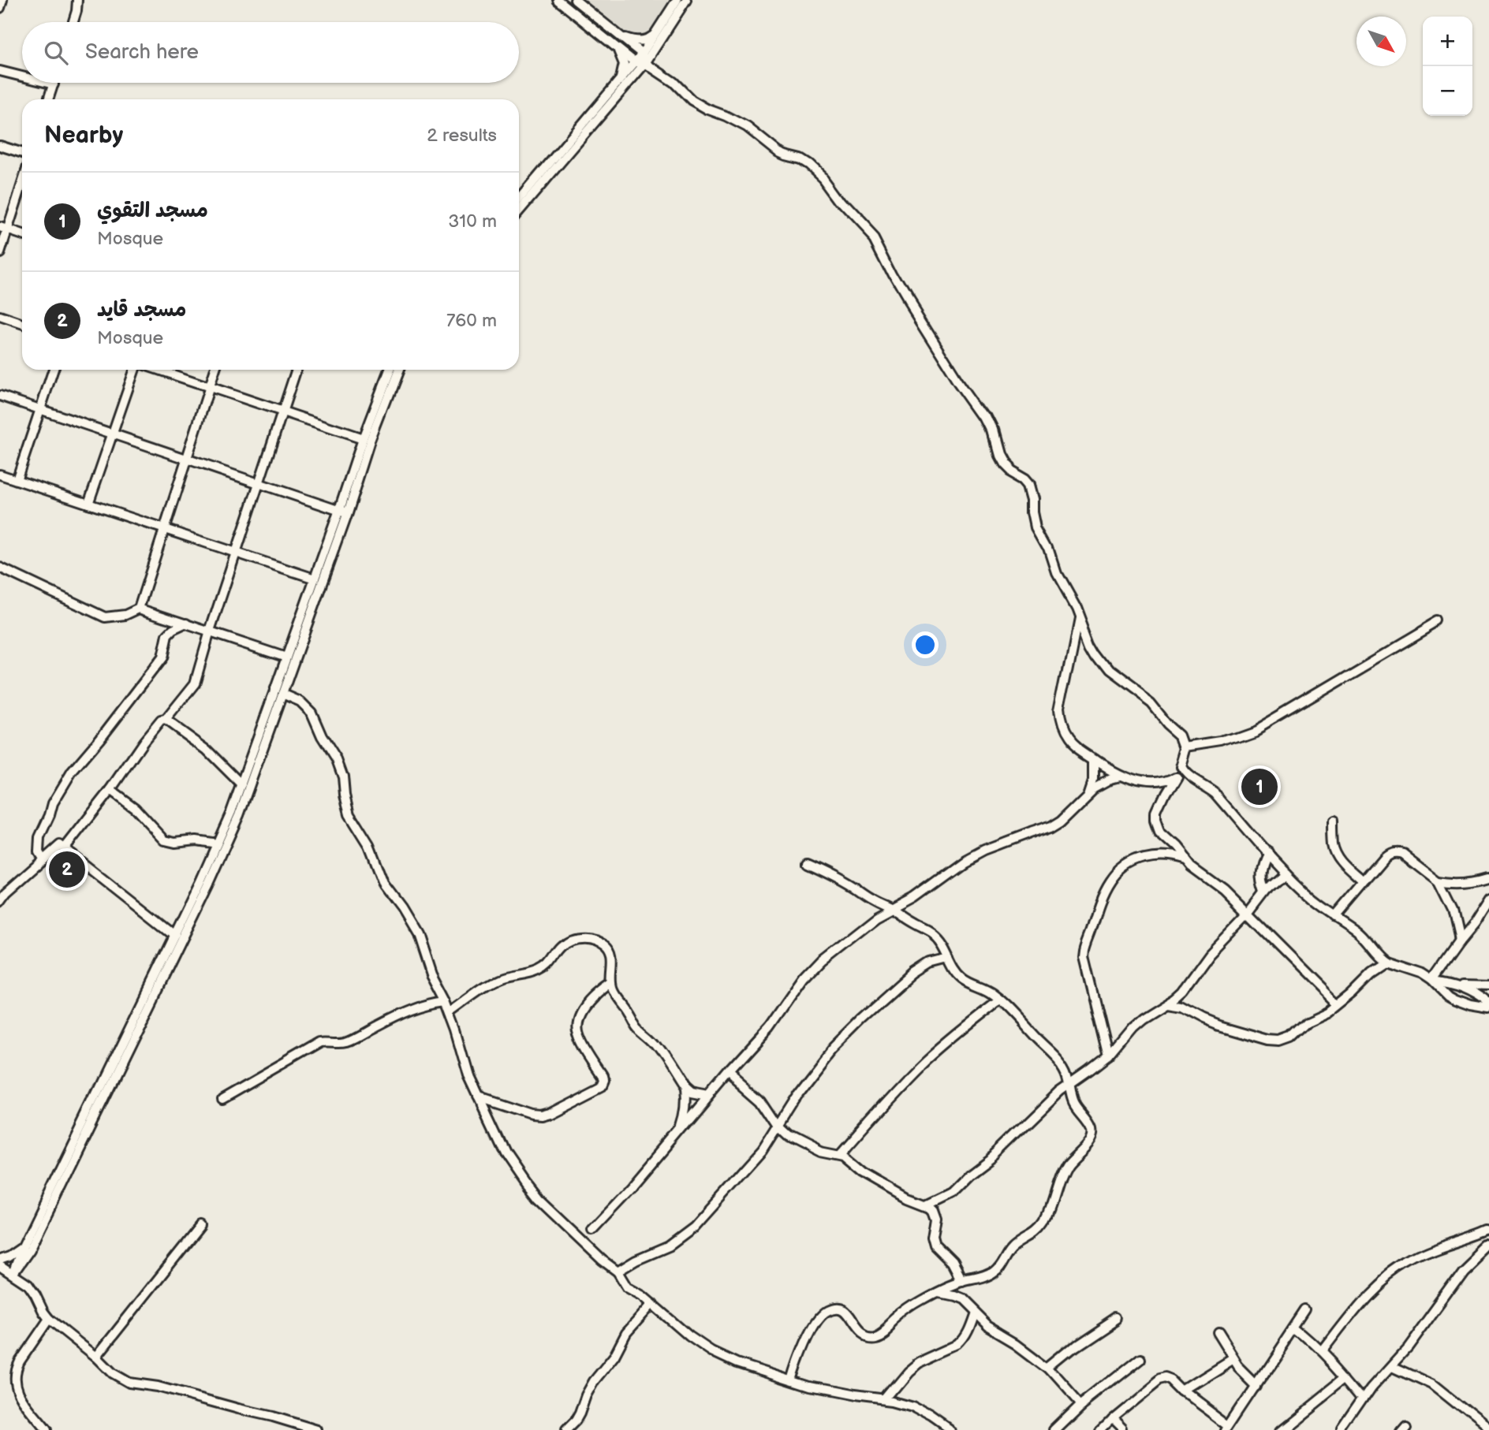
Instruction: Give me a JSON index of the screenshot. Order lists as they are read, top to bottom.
{
  "north": "bottom right",
  "page": {
    "map_buttons": ["+", "−"],
    "search": "Search here",
    "heading": ["Nearby", "2 results"],
    "list": [
      {
        "mark": "1",
        "name": "مسجد التقوي",
        "note": "Mosque",
        "value": "310 m"
      },
      {
        "mark": "2",
        "name": "مسجد قايد",
        "note": "Mosque",
        "value": "760 m"
      }
    ],
    "pins": ["1", "2"]
  }
}
